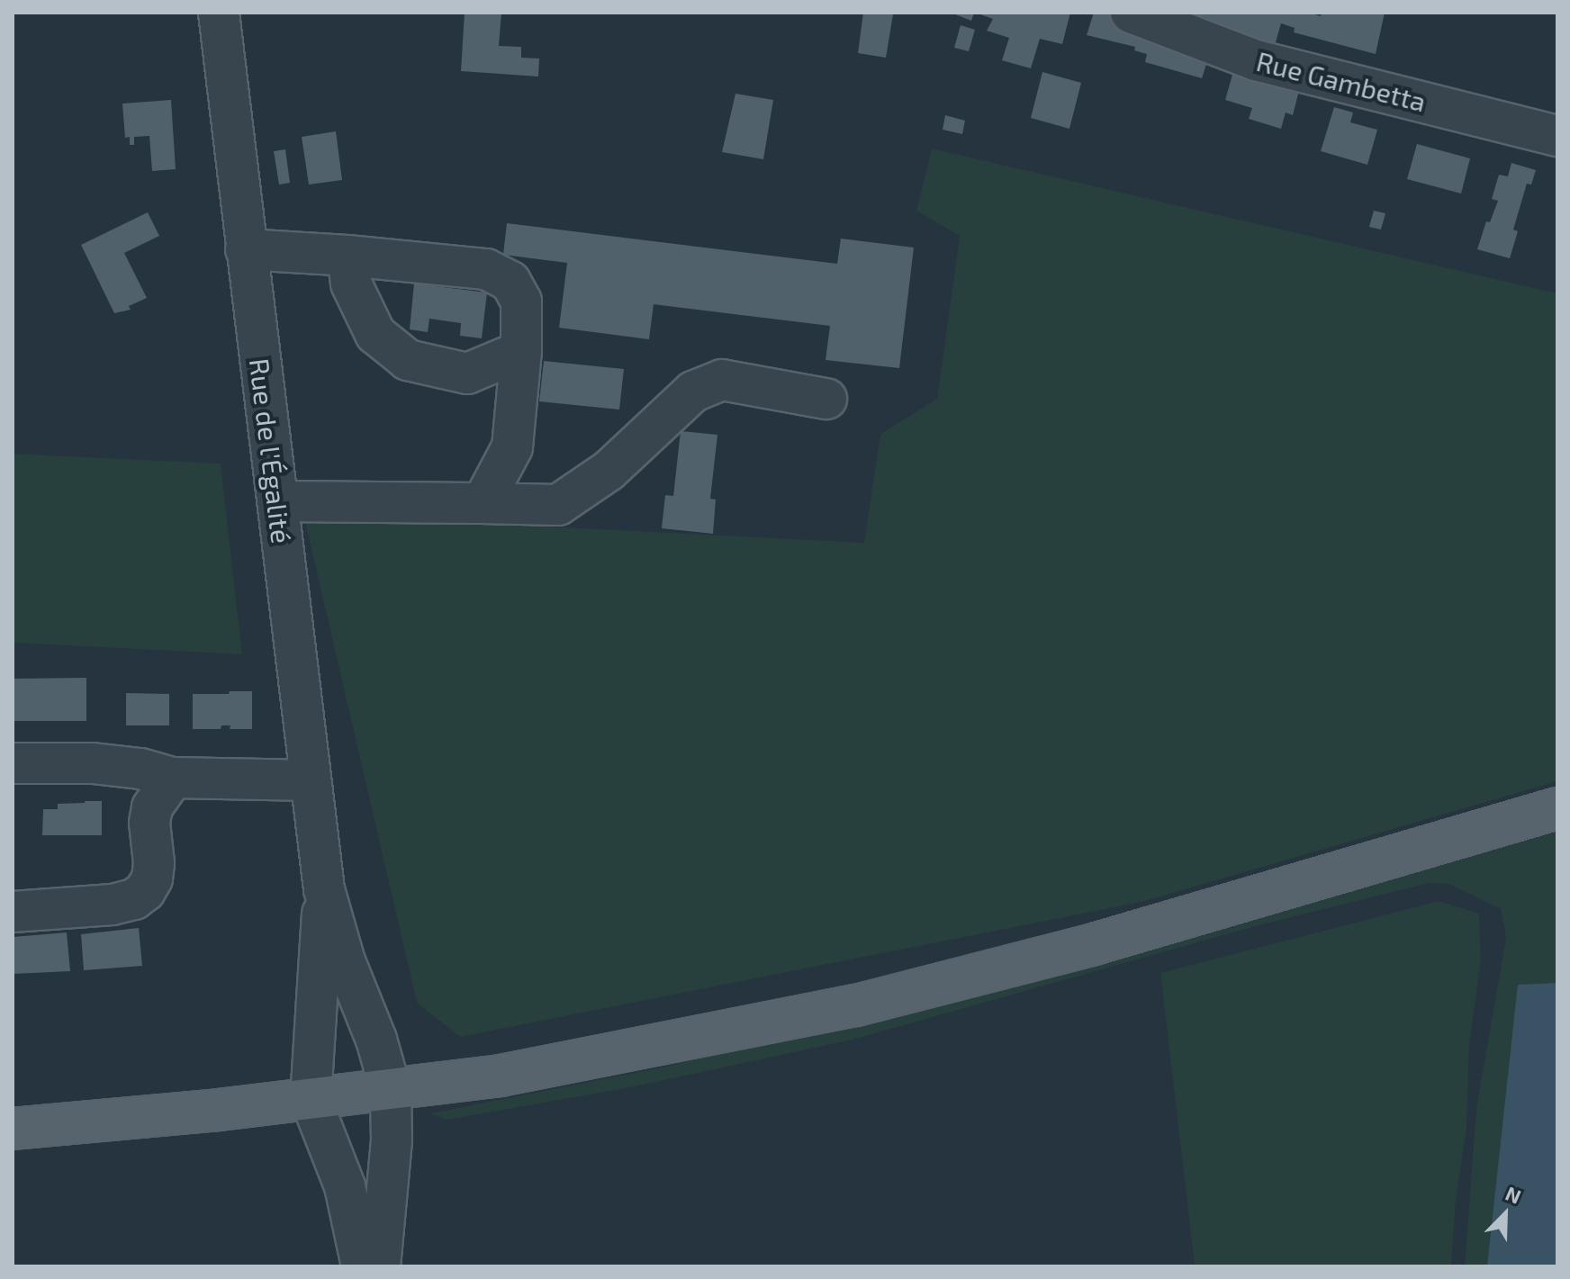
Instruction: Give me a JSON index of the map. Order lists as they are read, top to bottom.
{
  "streets": {
    "street": ["Rue Gambetta", "Rue de l'Égalité"]
  },
  "north": "top right"
}
